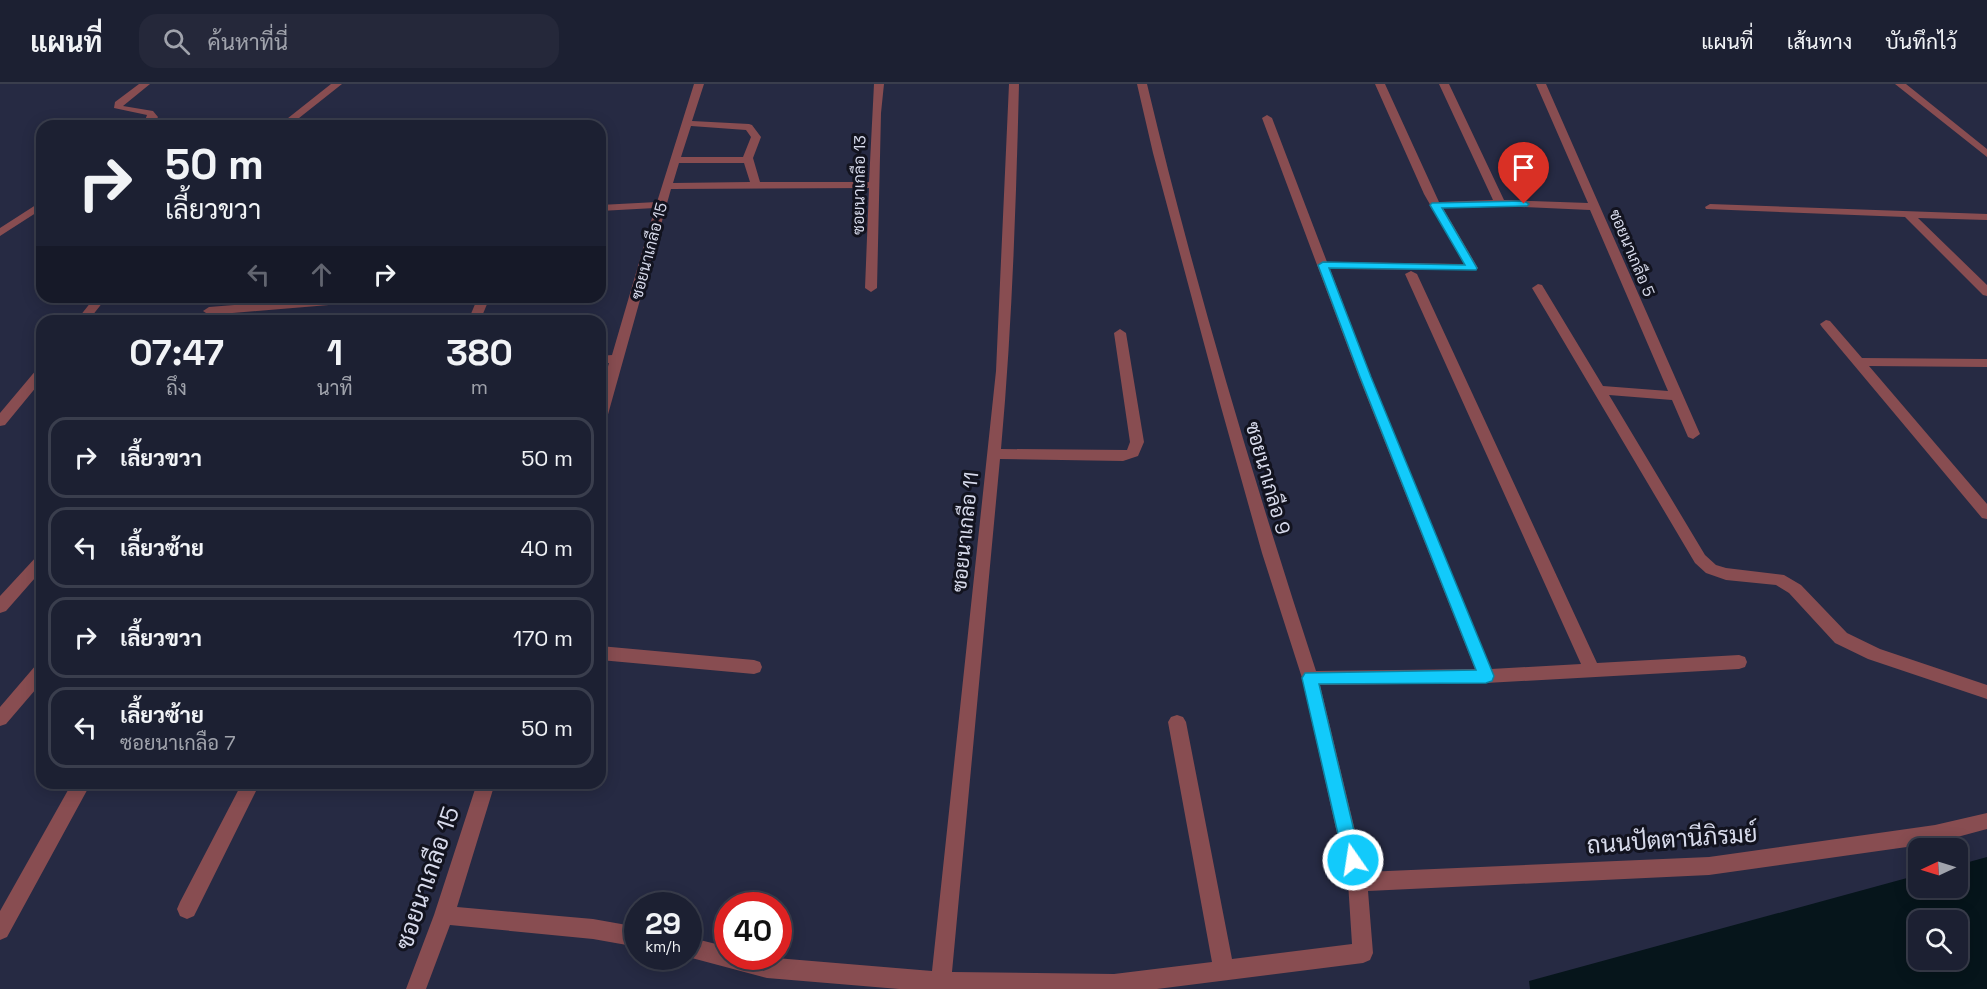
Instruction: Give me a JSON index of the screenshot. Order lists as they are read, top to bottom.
{
  "streets": {
    "street": [
      "ซอยนาเกลือ 13",
      "ซอยนาเกลือ 15",
      "ซอยนาเกลือ 5",
      "ซอยนาเกลือ 9",
      "ซอยนาเกลือ 11",
      "ถนนปัตตานีภิรมย์"
    ]
  },
  "crossings": [
    ["ซอยนาเกลือ 9", "ถนนปัตตานีภิรมย์"]
  ],
  "north": "left",
  "page": {
    "header": "แผนที่",
    "search": "ค้นหาที่นี่",
    "nav": ["แผนที่", "เส้นทาง", "บันทึกไว้"],
    "turn": ["50 m", "เลี้ยวขวา"],
    "eta": [
      "07:47",
      "ถึง",
      "1",
      "นาที",
      "380",
      "m"
    ],
    "list": [
      {
        "name": "เลี้ยวขวา",
        "value": "50 m"
      },
      {
        "name": "เลี้ยวซ้าย",
        "value": "40 m"
      },
      {
        "name": "เลี้ยวขวา",
        "value": "170 m"
      },
      {
        "name": "เลี้ยวซ้าย",
        "note": "ซอยนาเกลือ 7",
        "value": "50 m"
      }
    ],
    "speed": "29 km/h",
    "limit": "40"
  }
}
